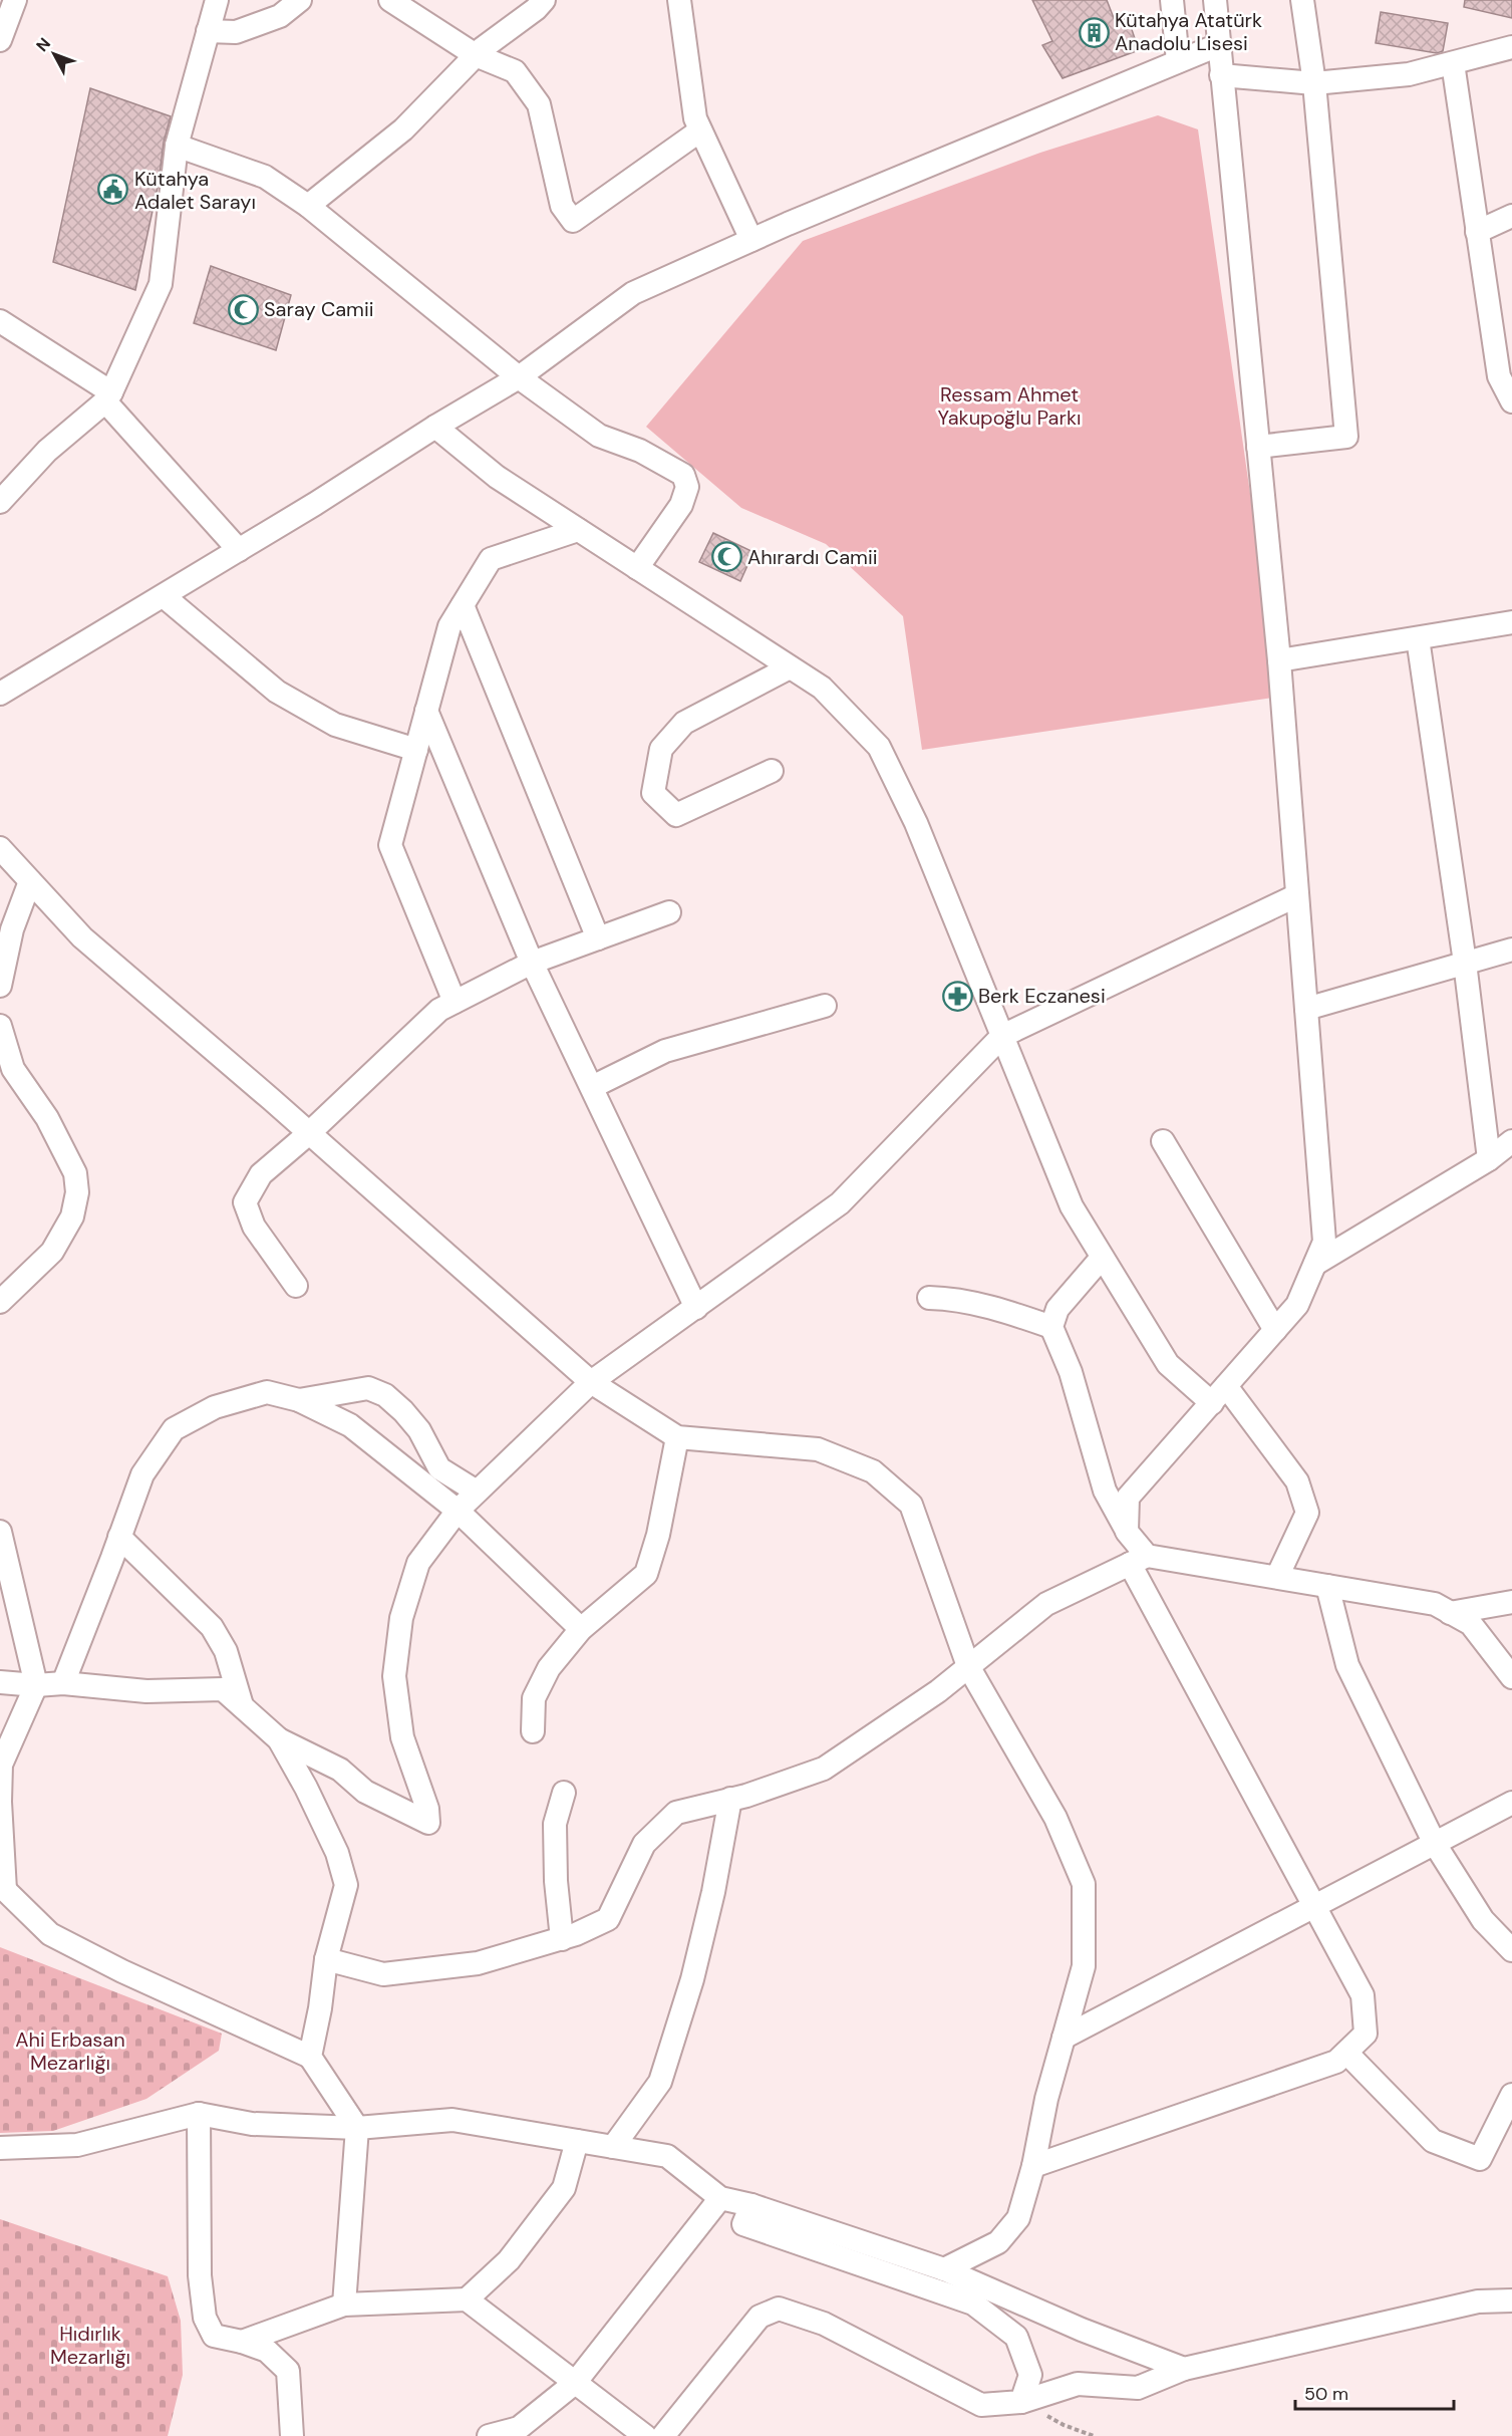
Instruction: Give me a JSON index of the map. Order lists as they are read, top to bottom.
{
  "parks": ["Ressam Ahmet Yakupoğlu Parkı", "Ahi Erbasan Mezarlığı", "Hıdırlık Mezarlığı"],
  "places": {
    "building": ["Kütahya Atatürk Anadolu Lisesi"],
    "public building": ["Kütahya Adalet Sarayı"],
    "mosque": ["Saray Camii", "Ahırardı Camii"],
    "pharmacy": ["Berk Eczanesi"]
  },
  "scale_bar": "50 m",
  "north": "top left"
}
